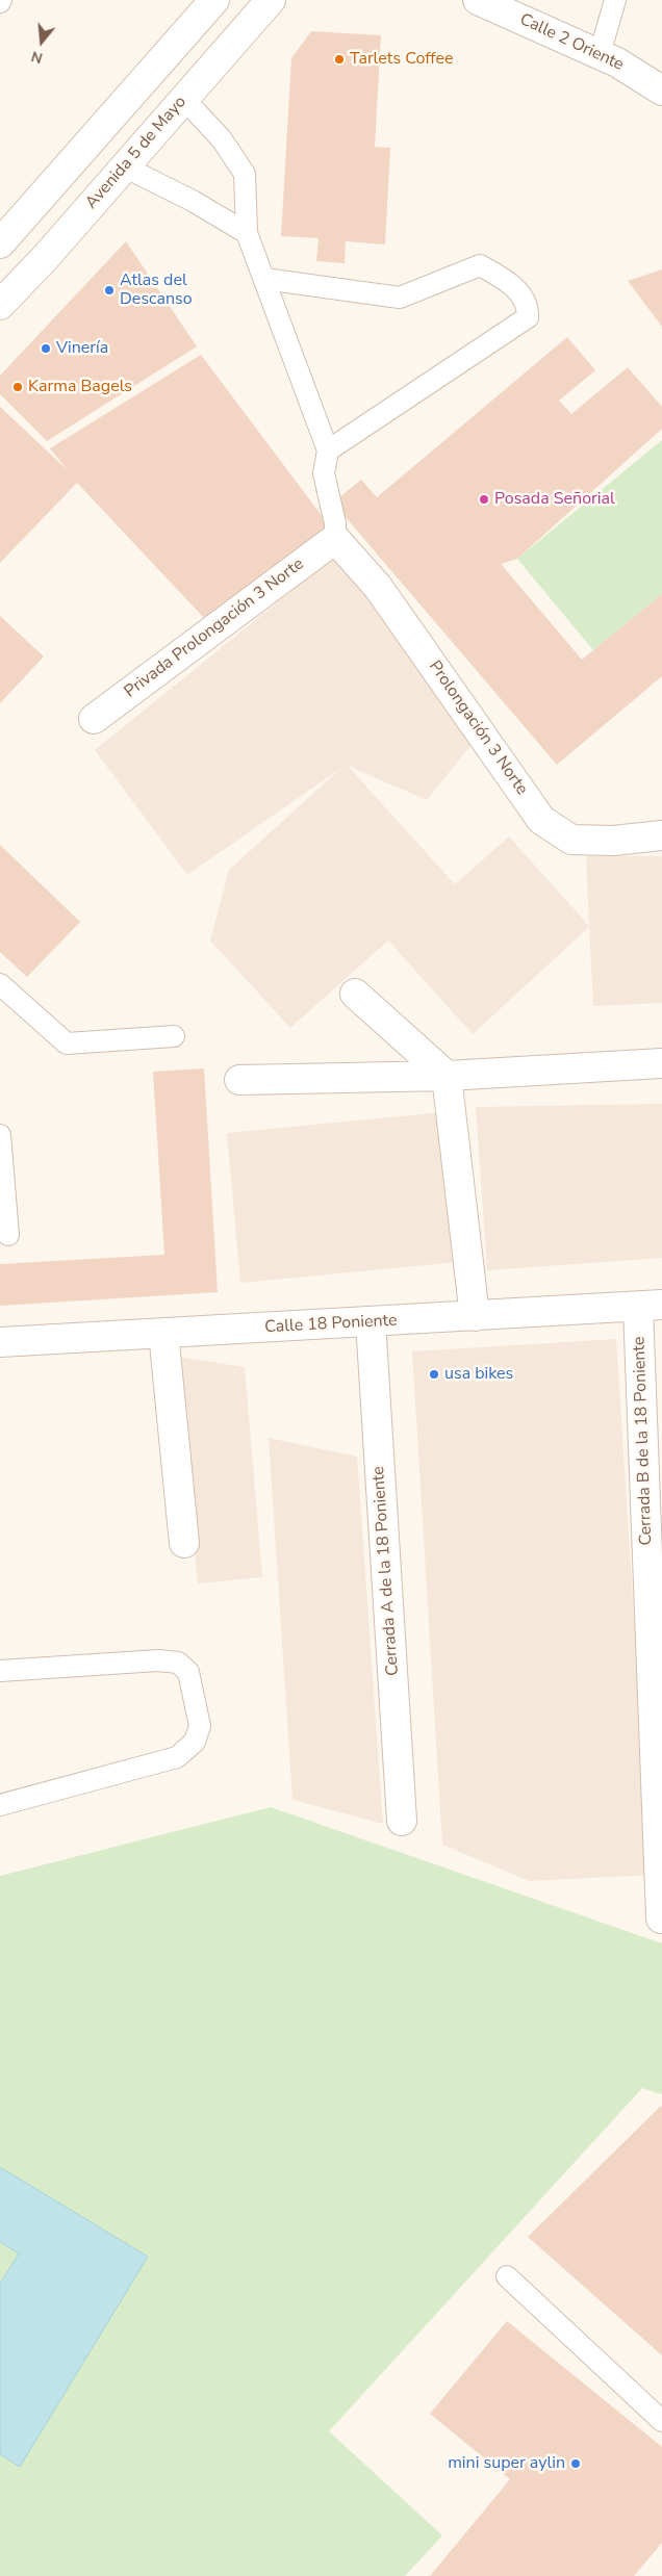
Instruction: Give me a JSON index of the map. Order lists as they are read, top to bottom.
{
  "streets": {
    "street": [
      "Calle 2 Oriente",
      "Avenida 5 de Mayo",
      "Privada Prolongación 3 Norte",
      "Prolongación 3 Norte",
      "Calle 18 Poniente",
      "Cerrada B de la 18 Poniente",
      "Cerrada A de la 18 Poniente"
    ]
  },
  "crossings": [
    ["Privada Prolongación 3 Norte", "Prolongación 3 Norte"],
    ["Calle 18 Poniente", "Cerrada B de la 18 Poniente"],
    ["Calle 18 Poniente", "Cerrada A de la 18 Poniente"]
  ],
  "places": [
    "Tarlets Coffee",
    "Atlas del Descanso",
    "Vinería",
    "Karma Bagels",
    "Posada Señorial",
    "usa bikes",
    "mini super aylin"
  ],
  "north": "bottom"
}
